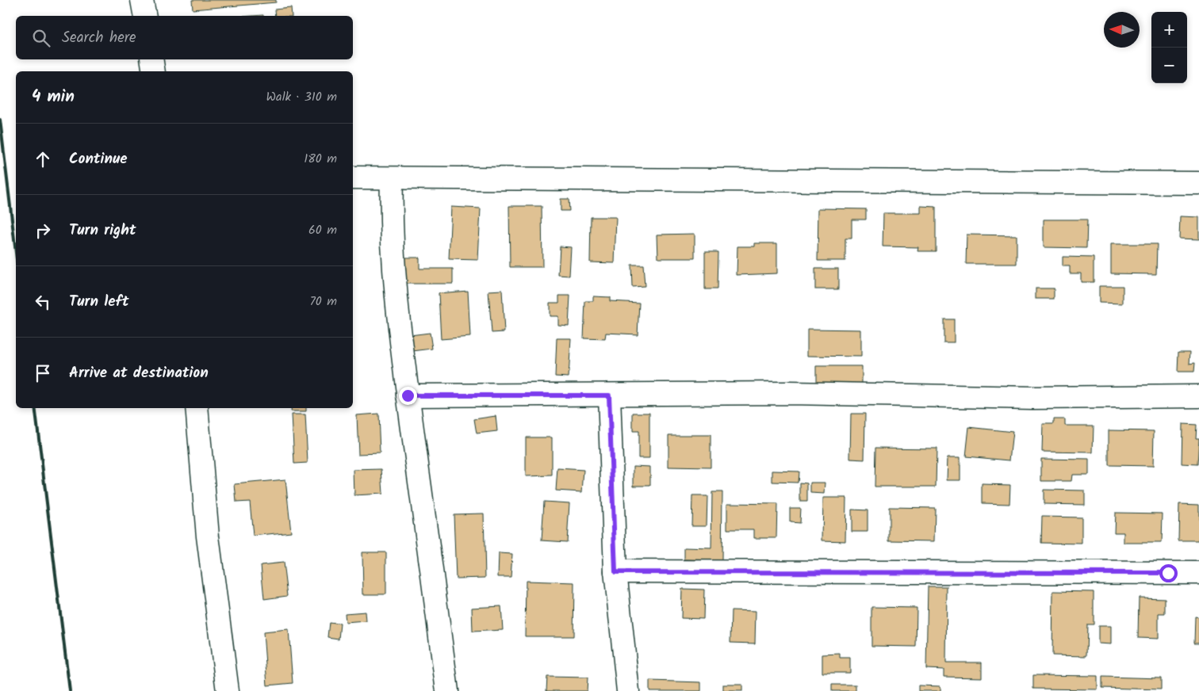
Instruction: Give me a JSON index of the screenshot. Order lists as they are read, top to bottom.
{
  "north": "left",
  "page": {
    "map_buttons": ["+", "−"],
    "search": "Search here",
    "heading": ["4 min", "Walk · 310 m"],
    "list": [
      ["Continue", "180 m"],
      ["Turn right", "60 m"],
      ["Turn left", "70 m"],
      "Arrive at destination"
    ]
  }
}
